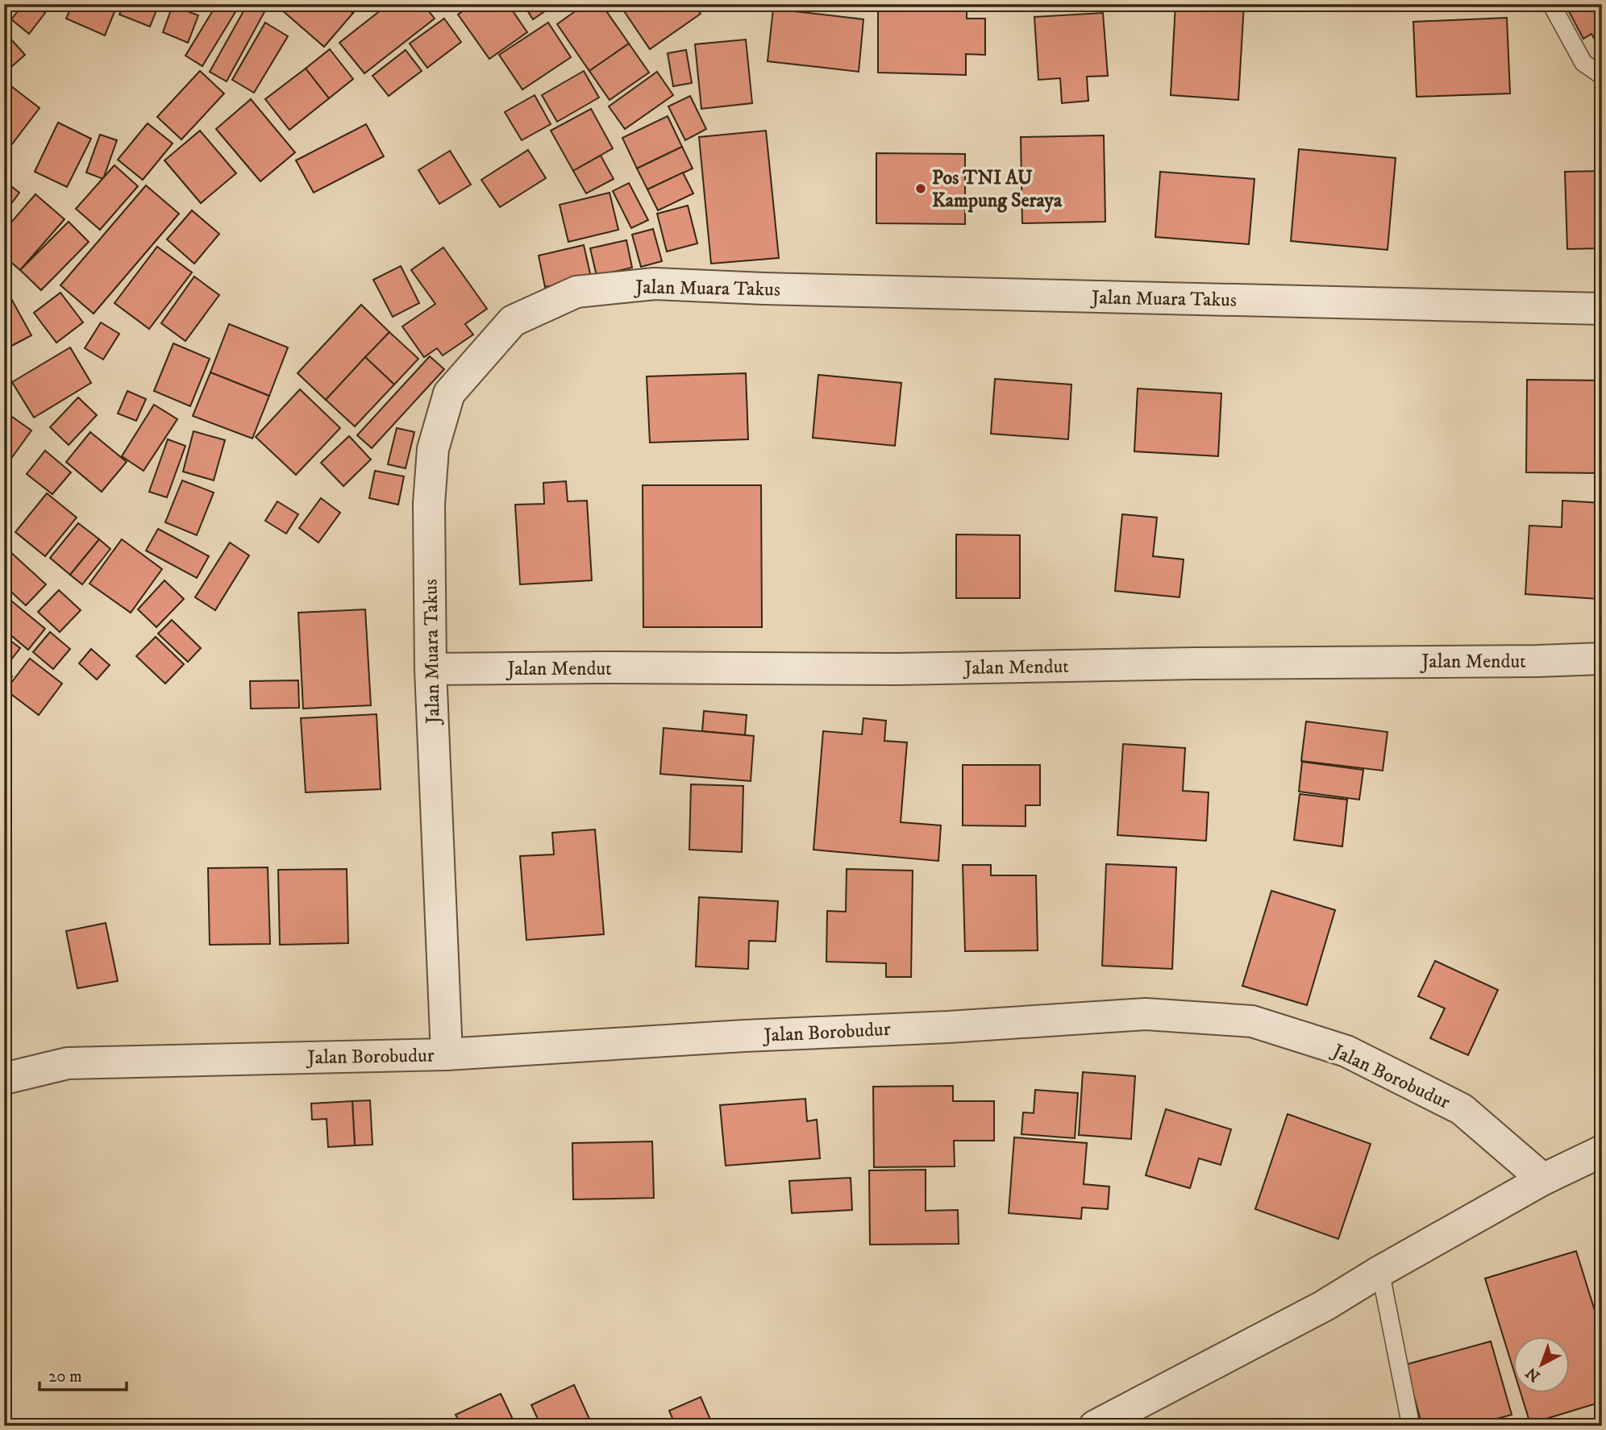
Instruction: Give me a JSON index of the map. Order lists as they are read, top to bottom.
{
  "streets": {
    "street": ["Jalan Muara Takus", "Jalan Mendut", "Jalan Borobudur"]
  },
  "crossings": [
    ["Jalan Muara Takus", "Jalan Mendut"],
    ["Jalan Muara Takus", "Jalan Borobudur"]
  ],
  "places": ["Pos TNI AU Kampung Seraya"],
  "scale_bar": "20 m",
  "north": "bottom left"
}
